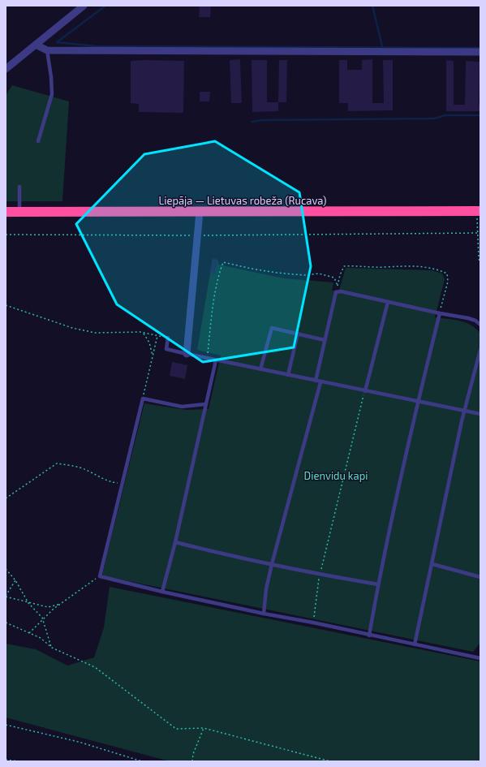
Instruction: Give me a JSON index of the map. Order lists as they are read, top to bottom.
{
  "streets": {
    "highway": ["Liepāja — Lietuvas robeža (Rucava)"]
  },
  "parks": ["Dienvidu kapi"]
}
